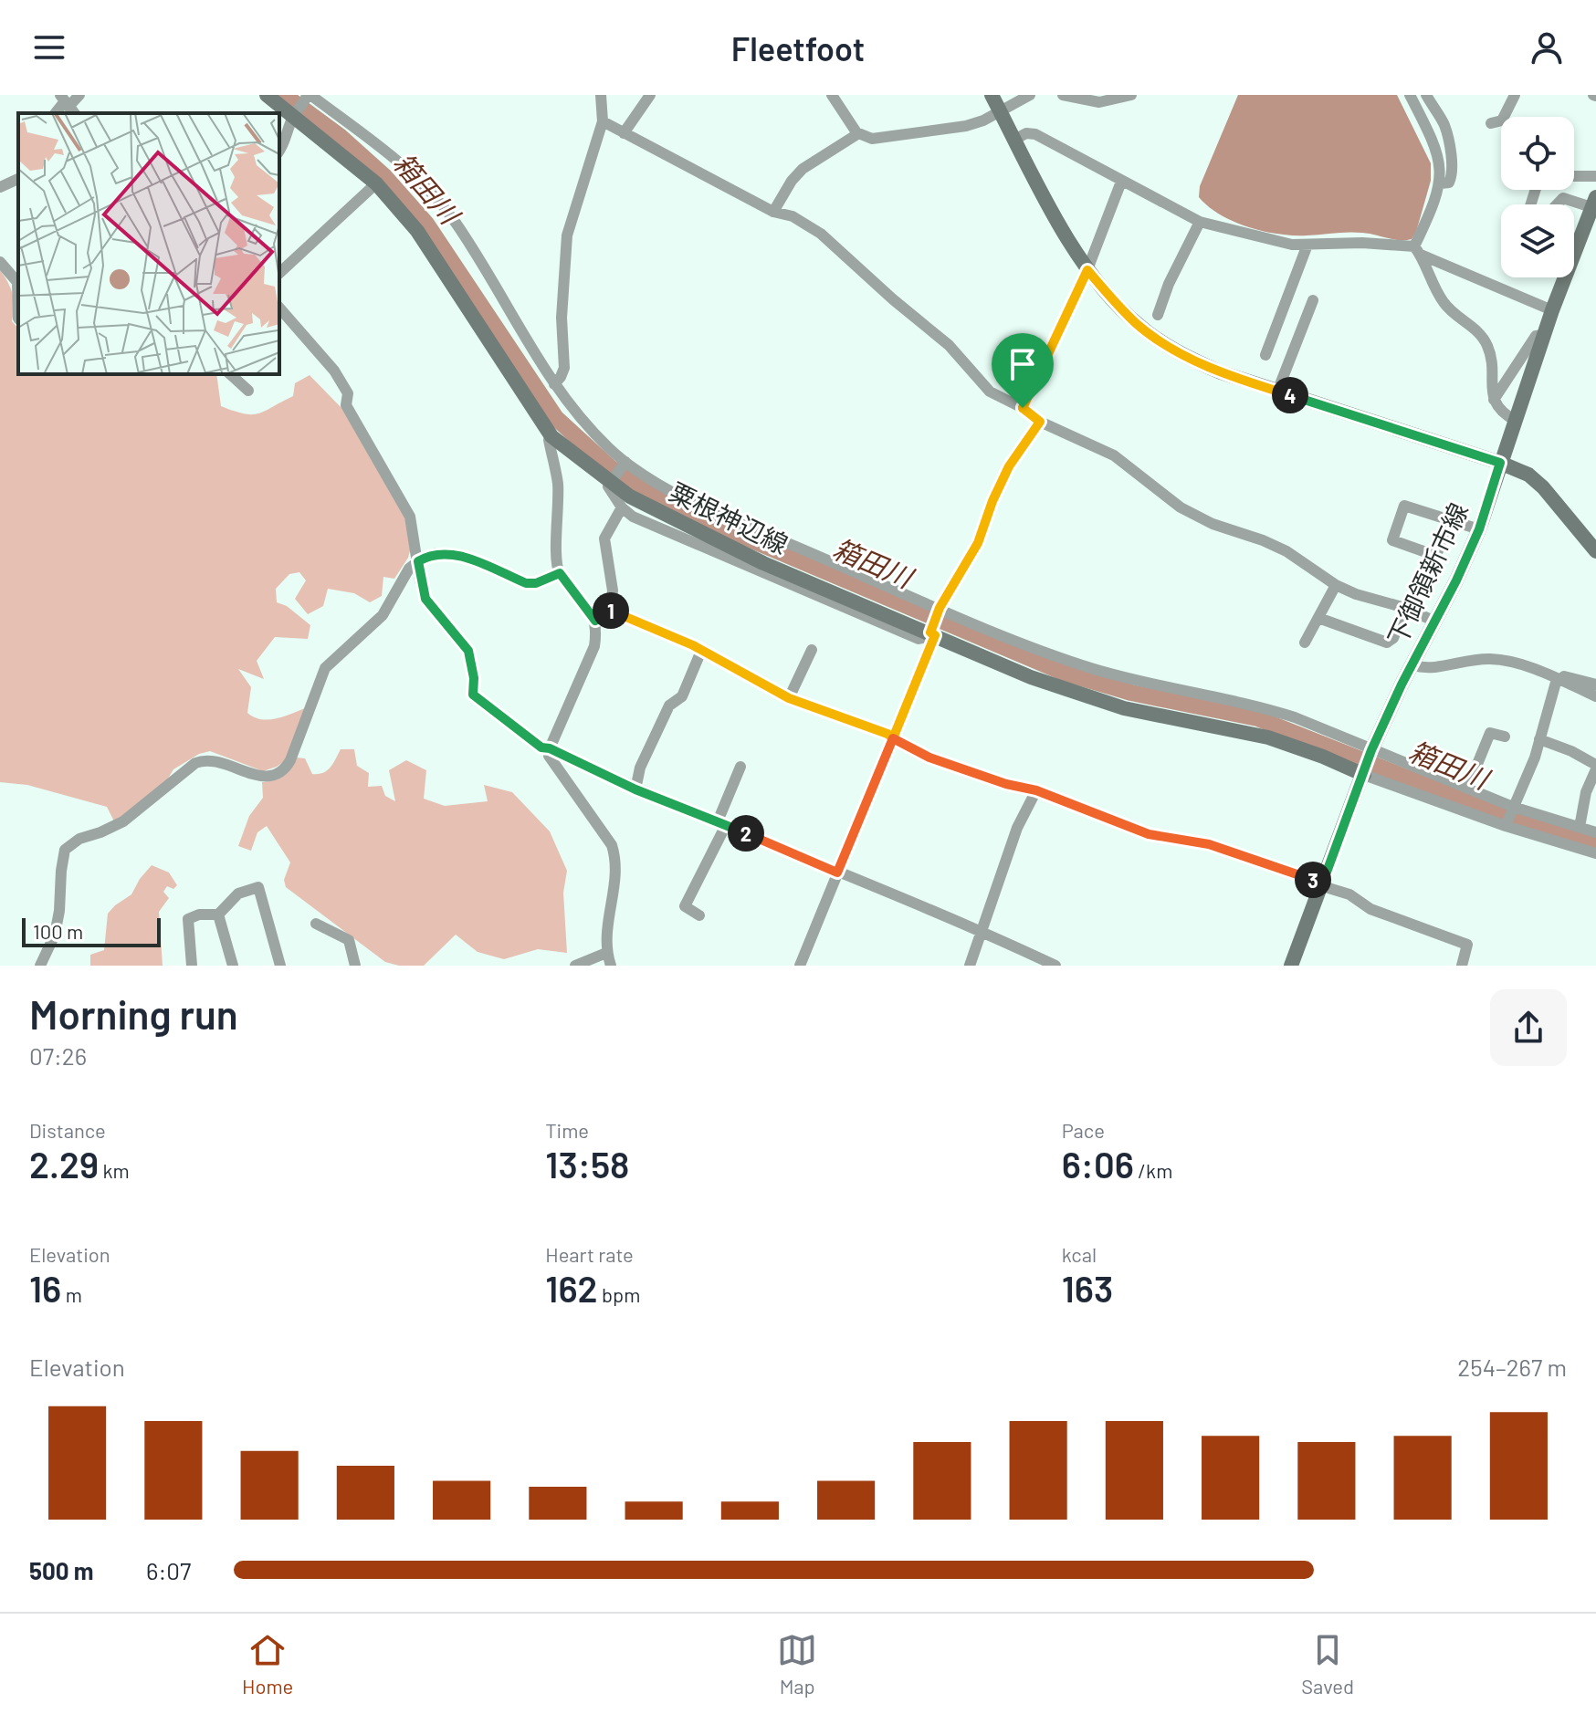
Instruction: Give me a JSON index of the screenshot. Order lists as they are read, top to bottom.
{
  "streets": {
    "main road": ["粟根神辺線", "下御領新市線"]
  },
  "crossings": [
    ["粟根神辺線", "下御領新市線"]
  ],
  "water": ["箱田川"],
  "scale_bar": "100 m",
  "page": {
    "header": "Fleetfoot",
    "pins": [
      "4",
      "1",
      "2",
      "3"
    ],
    "scale": "100 m",
    "heading": ["Morning run", "07:26"],
    "stats": [
      ["Distance", "2.29 km"],
      ["Time", "13:58"],
      ["Pace", "6:06 /km"],
      ["Elevation", "16 m"],
      ["Heart rate", "162 bpm"],
      ["kcal", "163"]
    ],
    "chart": ["Elevation", "254–267 m"],
    "list": [
      {
        "name": "500 m",
        "note": "6:07"
      }
    ],
    "tabs": ["Home", "Map", "Saved"]
  }
}
